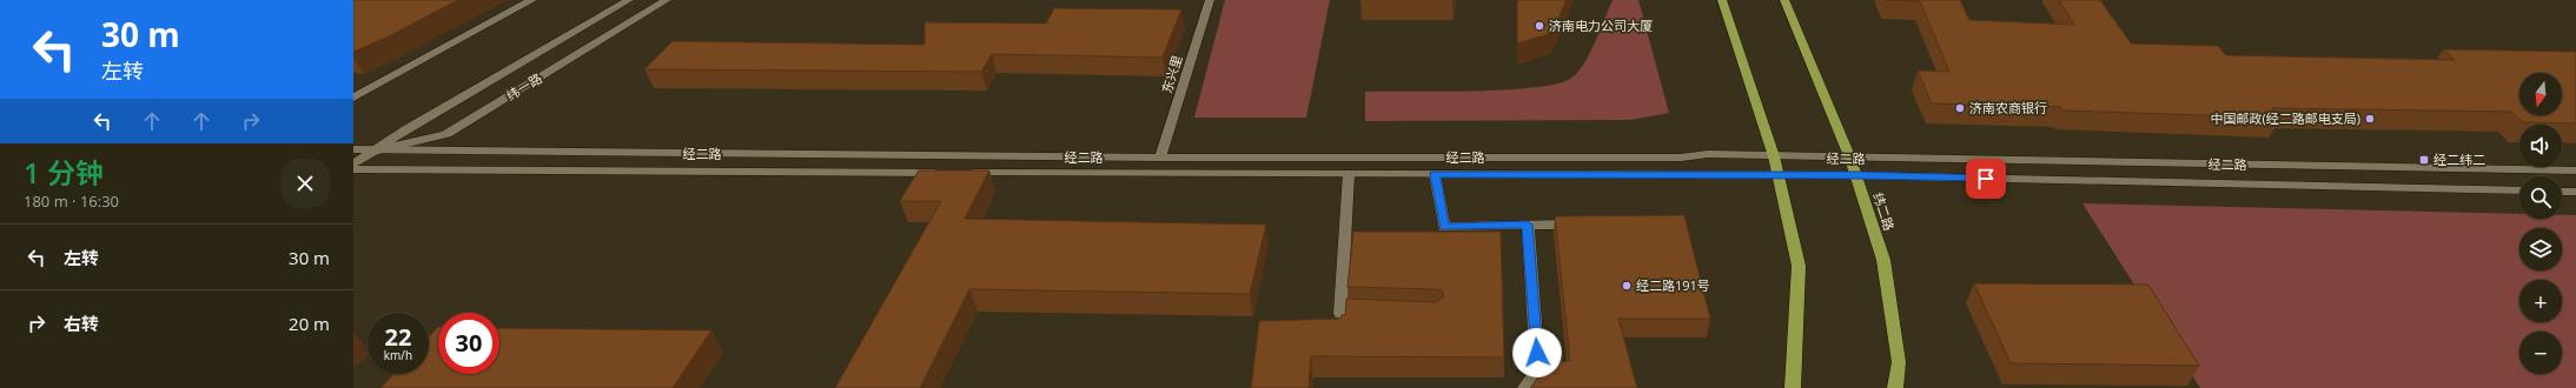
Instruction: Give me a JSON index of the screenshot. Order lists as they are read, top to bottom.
{
  "streets": {
    "highway": ["纬二路"],
    "street": ["东兴里", "纬一路", "经二路"]
  },
  "crossings": [
    ["东兴里", "经二路"],
    ["纬一路", "经二路"],
    ["经二路", "纬二路"]
  ],
  "places": {
    "other": [
      "济南电力公司大厦",
      "济南农商银行",
      "中国邮政(经二路邮电支局)",
      "经二路191号"
    ],
    "transit": ["经二纬二"]
  },
  "north": "bottom",
  "page": {
    "turn": ["30 m", "左转"],
    "map_buttons": ["+", "−"],
    "heading": ["1 分钟", "180 m · 16:30"],
    "list": [
      {
        "name": "左转",
        "value": "30 m"
      },
      {
        "name": "右转",
        "value": "20 m"
      }
    ],
    "speed": "22 km/h",
    "limit": "30"
  }
}
